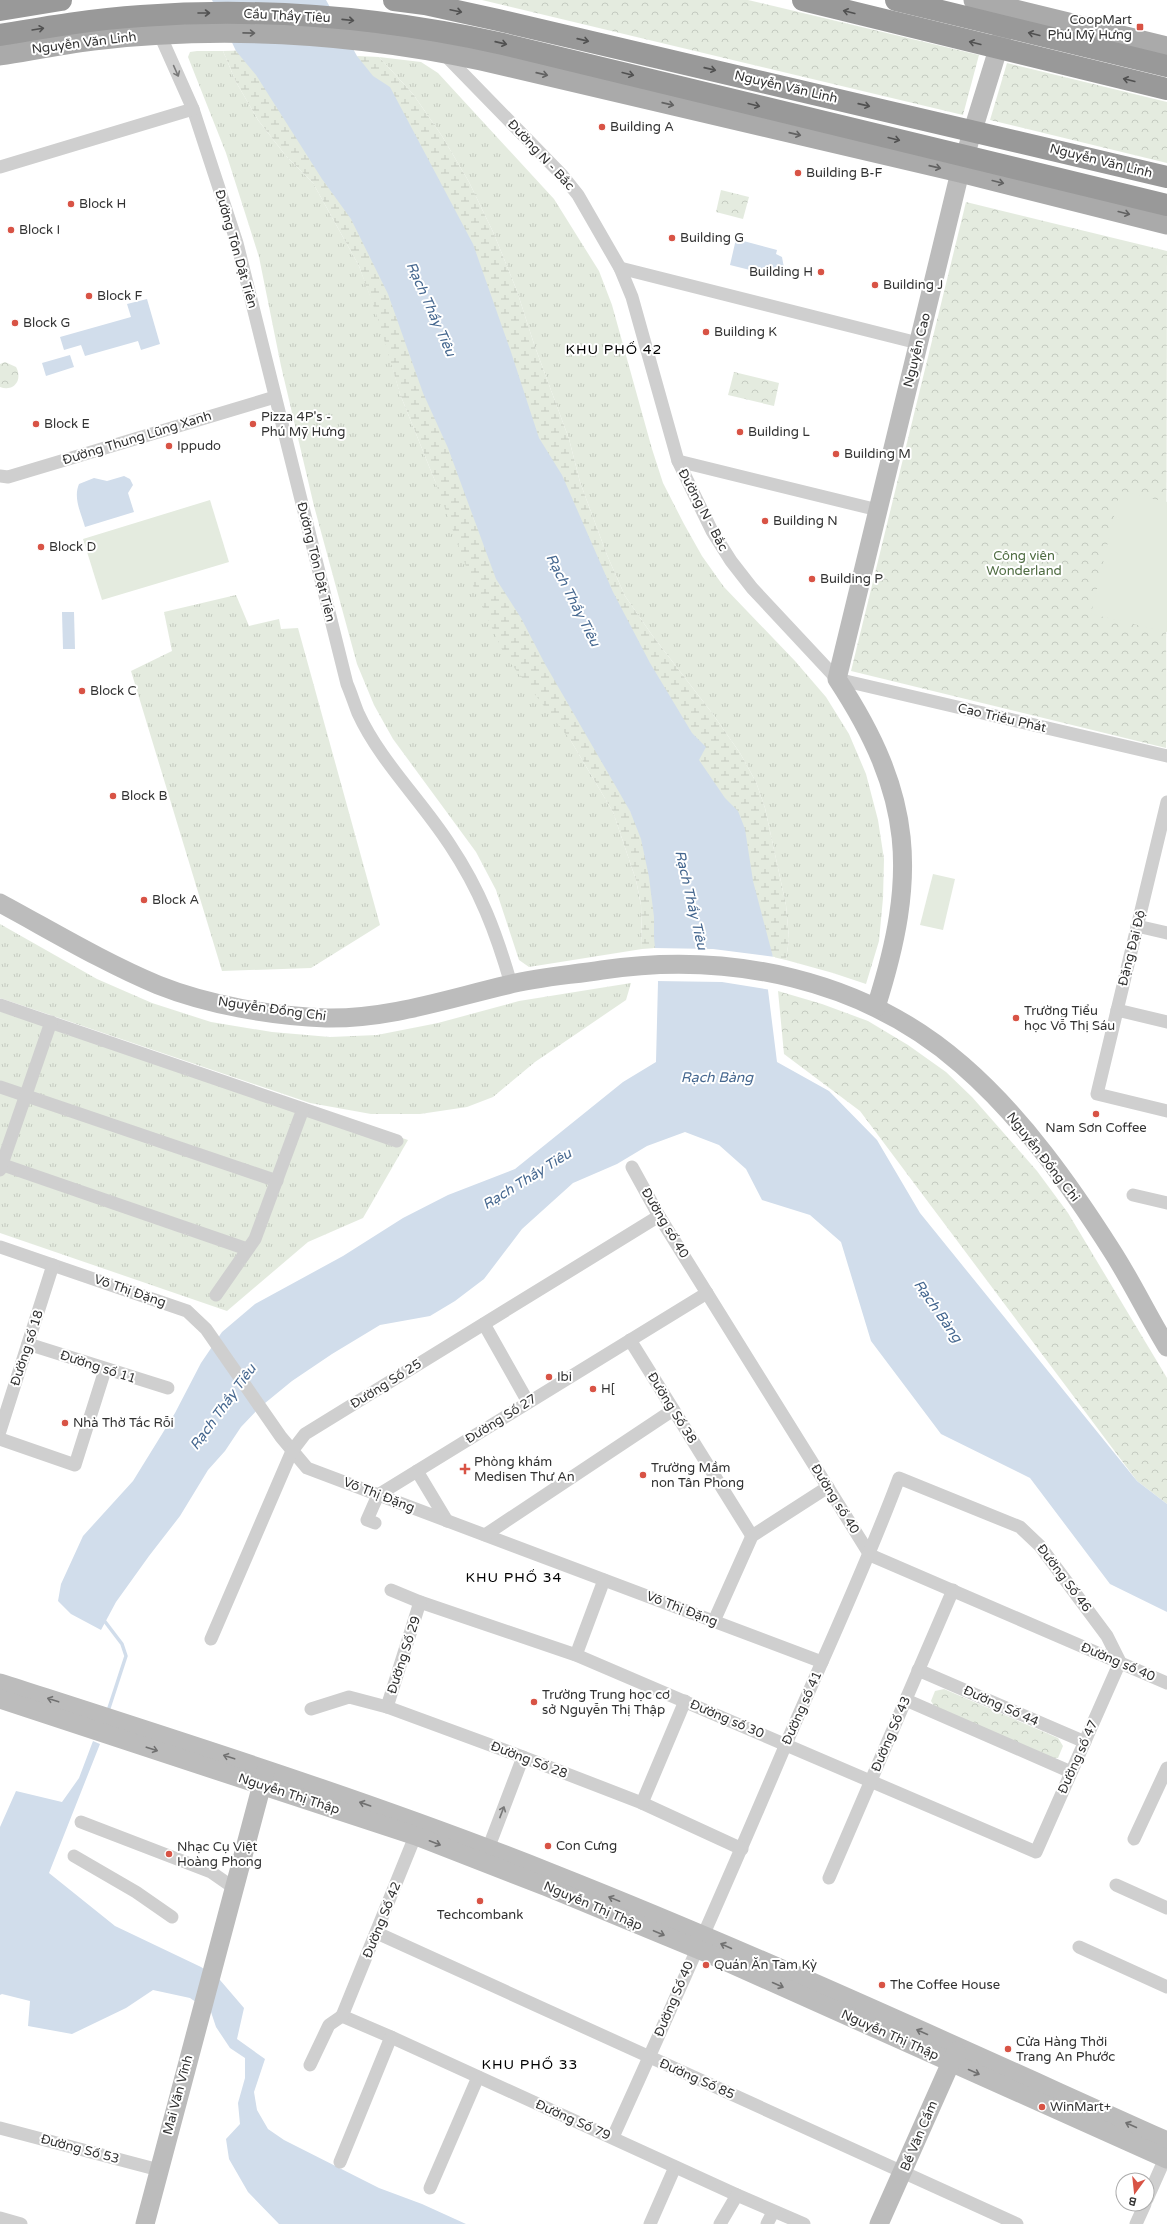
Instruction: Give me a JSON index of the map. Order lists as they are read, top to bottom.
{
  "streets": {
    "highway": ["Cầu Thầy Tiêu", "Nguyễn Văn Linh"],
    "street": [
      "Đường N - Bắc",
      "Đường Tôn Dật Tiên",
      "Nguyễn Cao",
      "Đường Thung Lũng Xanh",
      "Cao Triều Phát",
      "Đặng Đại Độ",
      "Nguyễn Đổng Chi",
      "Đường số 40",
      "Võ Thị Đặng",
      "Đường số 18",
      "Đường số 11",
      "Đường Số 25",
      "Đường Số 38",
      "Đường Số 27",
      "Đường Số 46",
      "Đường Số 29",
      "Đường Số 44",
      "Đường số 41",
      "Đường số 30",
      "Đường Số 43",
      "Đường số 47",
      "Đường Số 28",
      "Nguyễn Thị Thập",
      "Đường Số 42",
      "Đường Số 40",
      "Đường Số 85",
      "Mai Văn Vĩnh",
      "Đường Số 79",
      "Bế Văn Cấm",
      "Đường Số 53"
    ]
  },
  "crossings": [
    ["Cầu Thầy Tiêu", "Nguyễn Văn Linh"],
    ["Cầu Thầy Tiêu", "Đường Tôn Dật Tiên"],
    ["Nguyễn Văn Linh", "Đường N - Bắc"],
    ["Nguyễn Văn Linh", "Đường Tôn Dật Tiên"],
    ["Nguyễn Văn Linh", "Nguyễn Cao"],
    ["Đường N - Bắc", "Nguyễn Cao"],
    ["Đường N - Bắc", "Cao Triều Phát"],
    ["Đường N - Bắc", "Nguyễn Đổng Chi"],
    ["Đường Tôn Dật Tiên", "Đường Thung Lũng Xanh"],
    ["Đường Tôn Dật Tiên", "Nguyễn Đổng Chi"],
    ["Nguyễn Cao", "Cao Triều Phát"],
    ["Đường số 40", "Đường Số 25"],
    ["Đường số 40", "Đường Số 27"],
    ["Đường số 40", "Đường Số 46"],
    ["Đường số 40", "Đường số 41"],
    ["Đường số 40", "Đường Số 43"],
    ["Đường số 40", "Đường số 47"],
    ["Võ Thị Đặng", "Đường số 18"],
    ["Võ Thị Đặng", "Đường Số 25"],
    ["Võ Thị Đặng", "Đường Số 27"],
    ["Võ Thị Đặng", "Đường số 41"],
    ["Đường số 18", "Đường số 11"],
    ["Đường Số 38", "Đường Số 27"],
    ["Đường Số 46", "Đường số 41"],
    ["Đường Số 46", "Đường số 47"],
    ["Đường Số 29", "Đường số 30"],
    ["Đường Số 29", "Đường Số 28"],
    ["Đường Số 44", "Đường Số 43"],
    ["Đường Số 44", "Đường số 47"],
    ["Đường số 41", "Đường số 30"],
    ["Đường số 41", "Đường Số 28"],
    ["Đường số 41", "Nguyễn Thị Thập"],
    ["Đường số 41", "Đường Số 40"],
    ["Đường số 30", "Đường Số 43"],
    ["Đường số 30", "Đường số 47"],
    ["Nguyễn Thị Thập", "Đường Số 42"],
    ["Nguyễn Thị Thập", "Đường Số 40"],
    ["Nguyễn Thị Thập", "Bế Văn Cấm"],
    ["Đường Số 42", "Đường Số 85"],
    ["Đường Số 42", "Đường Số 79"],
    ["Đường Số 40", "Đường Số 85"],
    ["Đường Số 40", "Đường Số 79"],
    ["Đường Số 85", "Bế Văn Cấm"],
    ["Mai Văn Vĩnh", "Đường Số 53"]
  ],
  "one_way": ["Cầu Thầy Tiêu"],
  "districts": ["KHU PHỐ 42", "KHU PHỐ 34", "KHU PHỐ 33"],
  "water": ["Rạch Thầy Tiêu", "Rạch Bàng"],
  "parks": ["Công viên Wonderland"],
  "places": {
    "transit": ["CoopMart Phú Mỹ Hưng"],
    "other": [
      "Building A",
      "Building B-F",
      "Block H",
      "Block I",
      "Building G",
      "Building H",
      "Building J",
      "Block F",
      "Block G",
      "Building K",
      "Block E",
      "Pizza 4P's - Phú Mỹ Hưng",
      "Building L",
      "Ippudo",
      "Building M",
      "Building N",
      "Block D",
      "Building P",
      "Block C",
      "Block B",
      "Block A",
      "Trường Tiểu học Vỗ Thị Sáu",
      "Nam Sơn Coffee",
      "Ibi",
      "H[",
      "Nhà Thờ Tắc Rỗi",
      "Trường Mầm non Tân Phong",
      "Trường Trung học cơ sở Nguyễn Thị Thập",
      "Con Cưng",
      "Nhạc Cụ Việt Hoàng Phong",
      "Techcombank",
      "Quán Ăn Tam Kỳ",
      "The Coffee House",
      "Cửa Hàng Thời Trang An Phước",
      "WinMart+"
    ],
    "health": ["Phòng khám Medisen Thư An"]
  },
  "north": "bottom"
}
